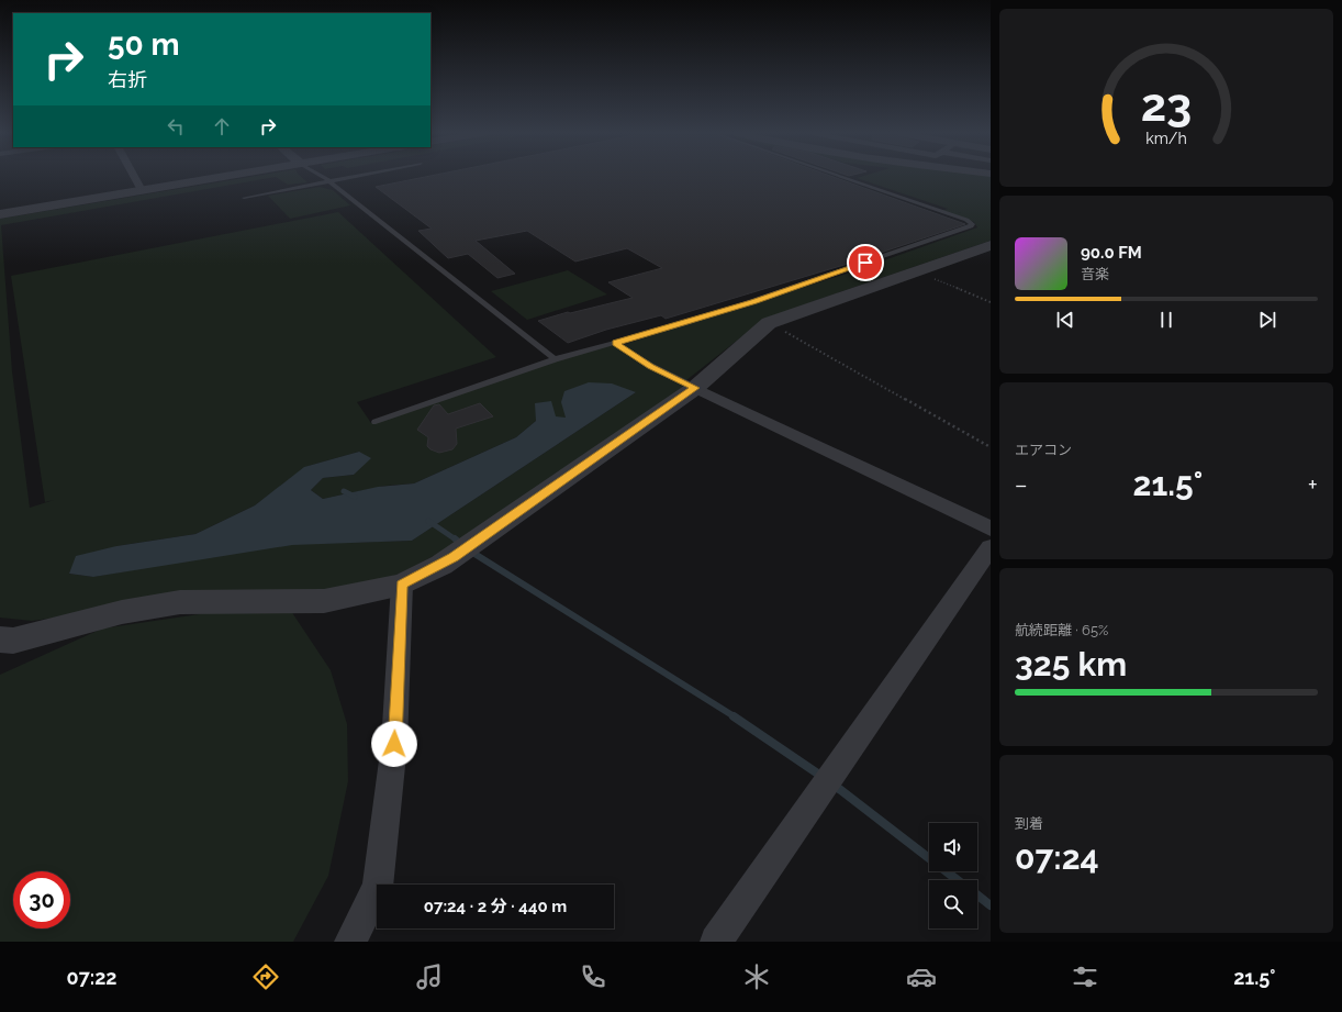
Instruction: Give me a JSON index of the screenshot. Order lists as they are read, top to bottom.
{
  "page": {
    "turn": ["50 m", "右折"],
    "song": ["90.0 FM", "音楽"],
    "tile": [
      "エアコン",
      ["航続距離 · 65%", "325 km"],
      ["到着", "07:24"]
    ],
    "heat": ["−", "21.5°", "+"],
    "limit": "30",
    "trip": "07:24 · 2 分 · 440 m",
    "tabs": ["07:22", "21.5°"],
    "gauge": ["23", "km/h"]
  }
}
